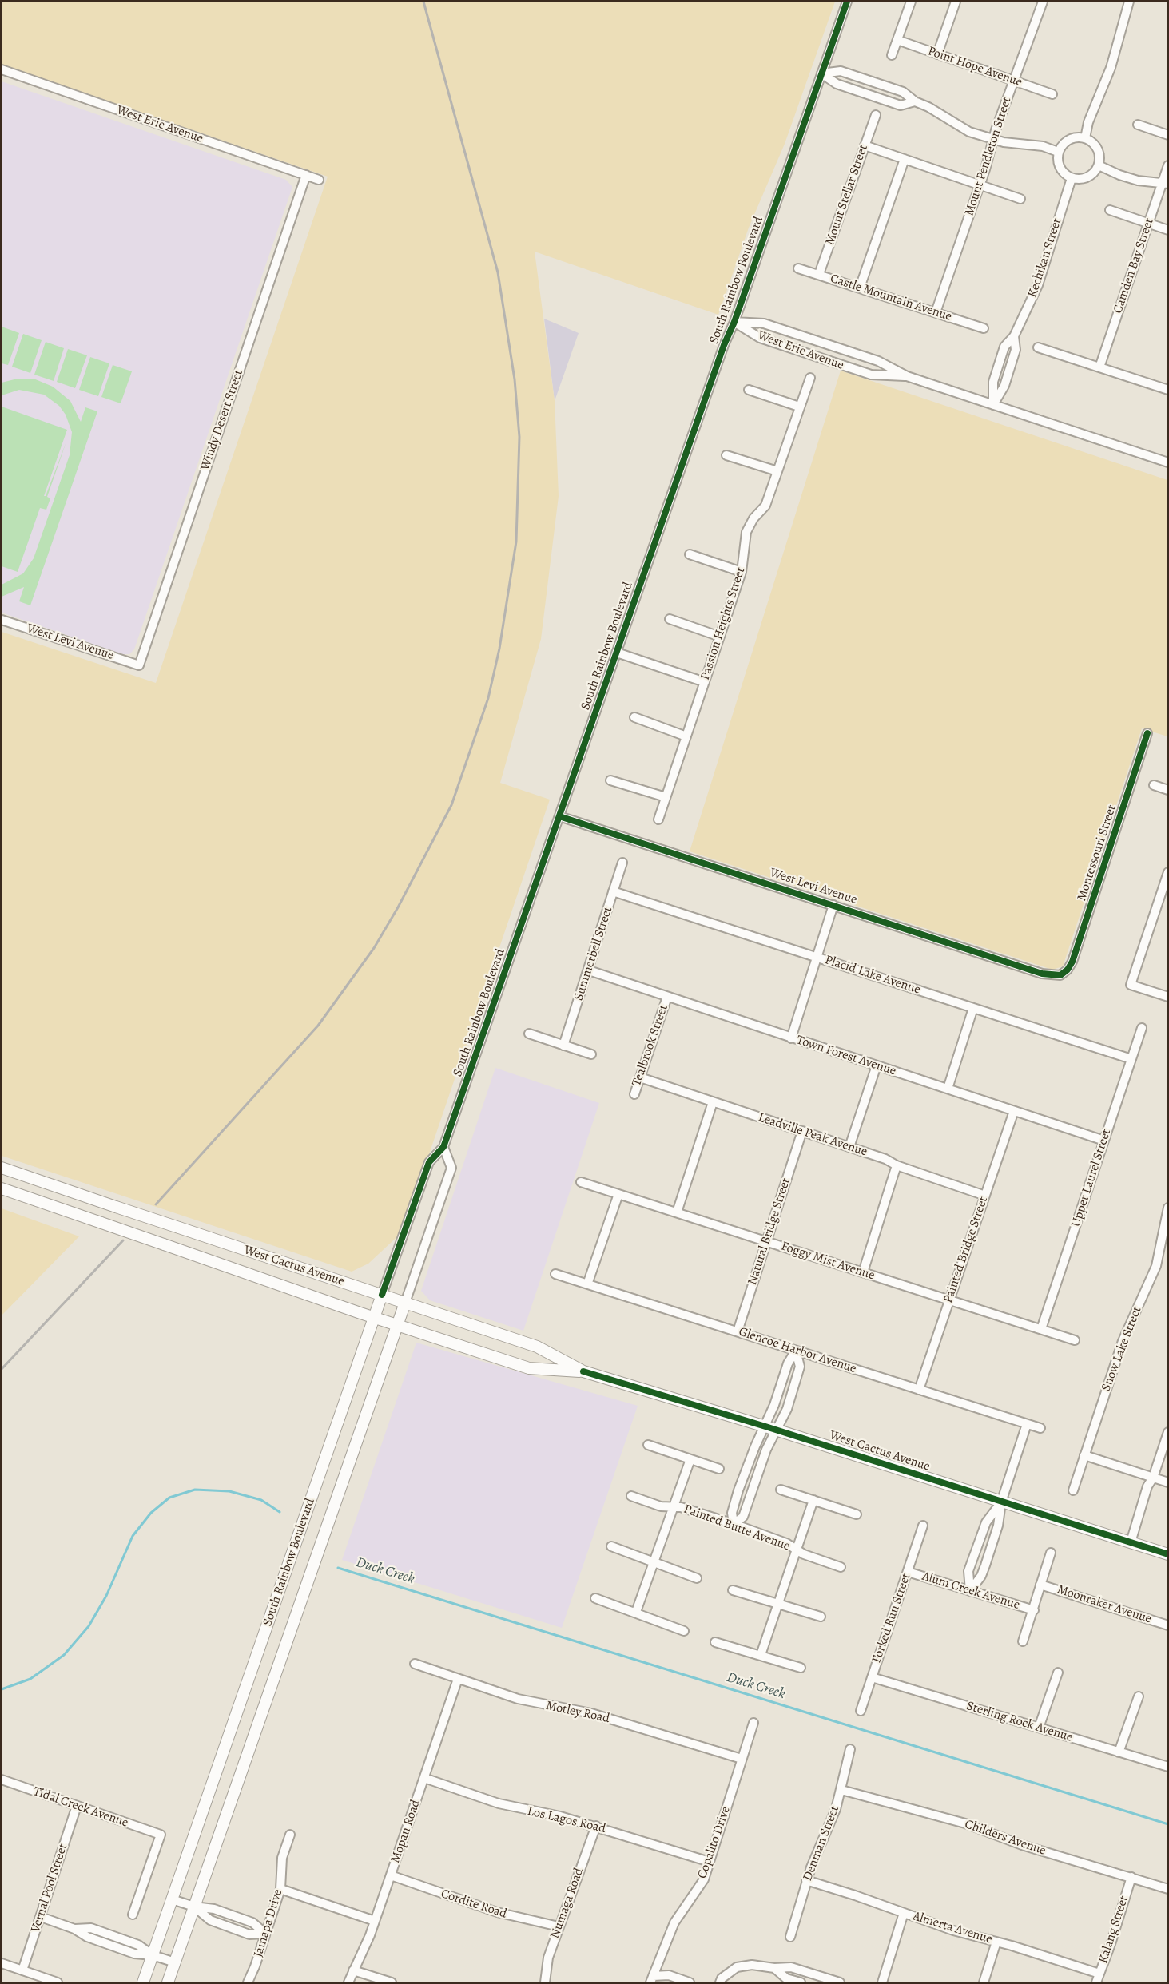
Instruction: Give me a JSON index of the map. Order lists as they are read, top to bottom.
{
  "streets": {
    "main road": ["South Rainbow Boulevard", "West Cactus Avenue"],
    "street": [
      "Point Hope Avenue",
      "West Erie Avenue",
      "Mount Pendleton Street",
      "Mount Stellar Street",
      "Kechikan Street",
      "Camden Bay Street",
      "Castle Mountain Avenue",
      "Windy Desert Street",
      "Passion Heights Street",
      "West Levi Avenue",
      "Montessouri Street",
      "Summerbell Street",
      "Placid Lake Avenue",
      "Tealbrook Street",
      "Town Forest Avenue",
      "Leadville Peak Avenue",
      "Upper Laurel Street",
      "Natural Bridge Street",
      "Painted Bridge Street",
      "Foggy Mist Avenue",
      "Snow Lake Street",
      "Glencoe Harbor Avenue",
      "Painted Butte Avenue",
      "Alum Creek Avenue",
      "Moonraker Avenue",
      "Forked Run Street",
      "Motley Road",
      "Sterling Rock Avenue",
      "Tidal Creek Avenue",
      "Los Lagos Road",
      "Mopan Road",
      "Childers Avenue",
      "Copalito Drive",
      "Denman Street",
      "Vernal Pool Street",
      "Numaga Road",
      "Cordite Road",
      "Jamapa Drive",
      "Almerta Avenue",
      "Kalang Street"
    ]
  },
  "crossings": [
    ["Point Hope Avenue", "Mount Pendleton Street"],
    ["West Erie Avenue", "Kechikan Street"],
    ["West Erie Avenue", "South Rainbow Boulevard"],
    ["West Erie Avenue", "Windy Desert Street"],
    ["Mount Pendleton Street", "Castle Mountain Avenue"],
    ["Mount Stellar Street", "Castle Mountain Avenue"],
    ["South Rainbow Boulevard", "West Levi Avenue"],
    ["South Rainbow Boulevard", "West Cactus Avenue"],
    ["Windy Desert Street", "West Levi Avenue"],
    ["West Levi Avenue", "Montessouri Street"],
    ["Summerbell Street", "Placid Lake Avenue"],
    ["Summerbell Street", "Town Forest Avenue"],
    ["Placid Lake Avenue", "Upper Laurel Street"],
    ["Tealbrook Street", "Town Forest Avenue"],
    ["Tealbrook Street", "Leadville Peak Avenue"],
    ["Town Forest Avenue", "Upper Laurel Street"],
    ["Town Forest Avenue", "Painted Bridge Street"],
    ["Leadville Peak Avenue", "Natural Bridge Street"],
    ["Leadville Peak Avenue", "Painted Bridge Street"],
    ["Upper Laurel Street", "Foggy Mist Avenue"],
    ["Natural Bridge Street", "Foggy Mist Avenue"],
    ["Natural Bridge Street", "Glencoe Harbor Avenue"],
    ["Painted Bridge Street", "Foggy Mist Avenue"],
    ["Painted Bridge Street", "Glencoe Harbor Avenue"],
    ["Alum Creek Avenue", "Forked Run Street"],
    ["Forked Run Street", "Sterling Rock Avenue"],
    ["Motley Road", "Mopan Road"],
    ["Motley Road", "Copalito Drive"],
    ["Tidal Creek Avenue", "Vernal Pool Street"],
    ["Los Lagos Road", "Mopan Road"],
    ["Los Lagos Road", "Copalito Drive"],
    ["Los Lagos Road", "Numaga Road"],
    ["Mopan Road", "Cordite Road"],
    ["Childers Avenue", "Denman Street"],
    ["Childers Avenue", "Kalang Street"],
    ["Denman Street", "Almerta Avenue"],
    ["Numaga Road", "Cordite Road"],
    ["Almerta Avenue", "Kalang Street"]
  ],
  "water": ["Duck Creek"]
}
